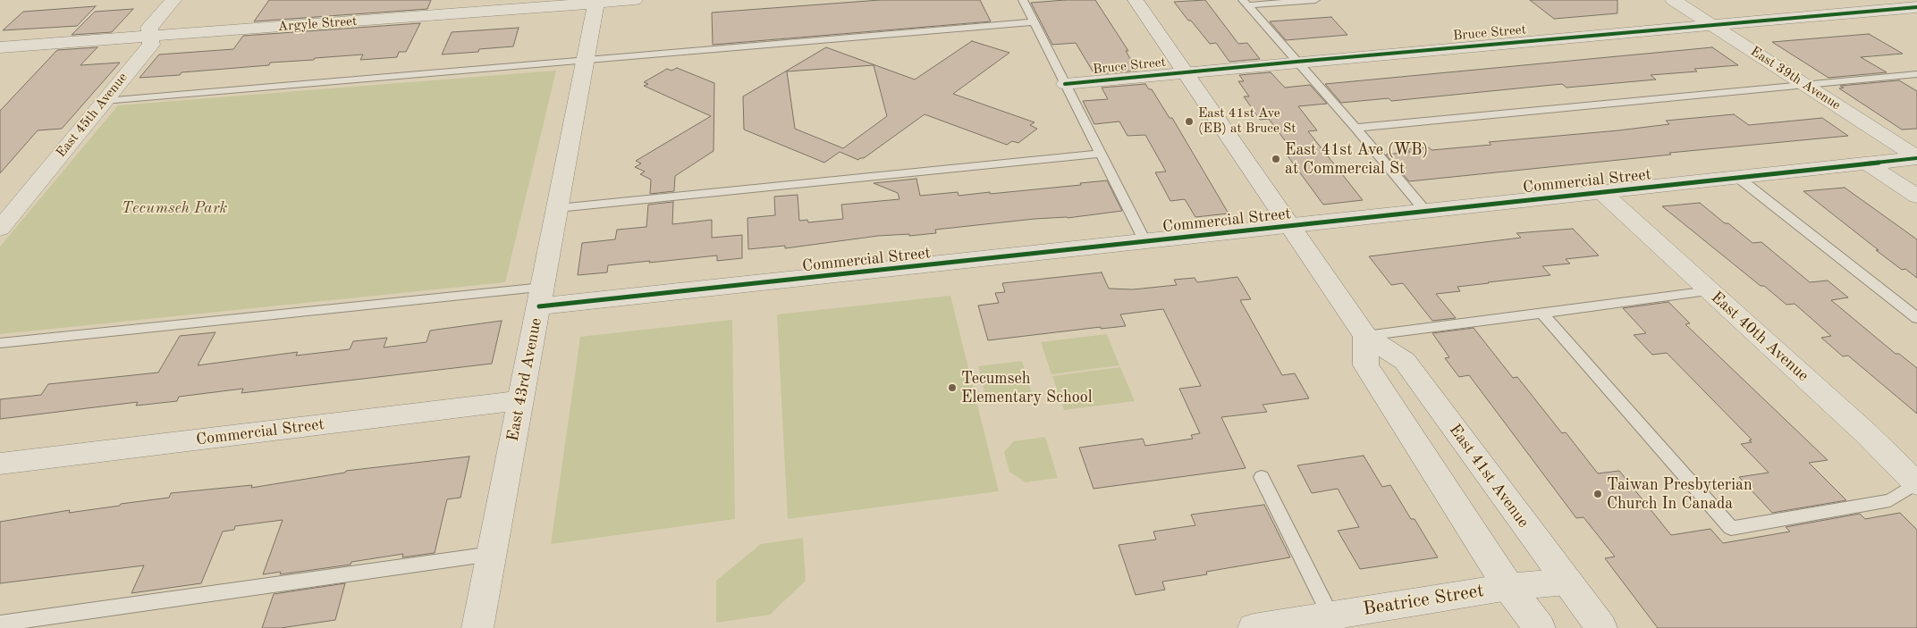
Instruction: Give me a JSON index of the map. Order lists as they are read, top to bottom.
{
  "streets": {
    "street": [
      "Argyle Street",
      "Bruce Street",
      "East 39th Avenue",
      "East 45th Avenue",
      "Commercial Street",
      "East 40th Avenue",
      "East 43rd Avenue",
      "East 41st Avenue",
      "Beatrice Street"
    ]
  },
  "crossings": [
    ["Argyle Street", "East 45th Avenue"],
    ["Argyle Street", "East 43rd Avenue"],
    ["Bruce Street", "East 39th Avenue"],
    ["Bruce Street", "East 41st Avenue"],
    ["East 39th Avenue", "Commercial Street"],
    ["Commercial Street", "East 40th Avenue"],
    ["Commercial Street", "East 43rd Avenue"],
    ["Commercial Street", "East 41st Avenue"],
    ["East 41st Avenue", "Beatrice Street"]
  ],
  "parks": ["Tecumseh Park"],
  "places": [
    "East 41st Ave (EB) at Bruce St",
    "East 41st Ave (WB) at Commercial St",
    "Tecumseh Elementary School",
    "Taiwan Presbyterian Church In Canada"
  ]
}
